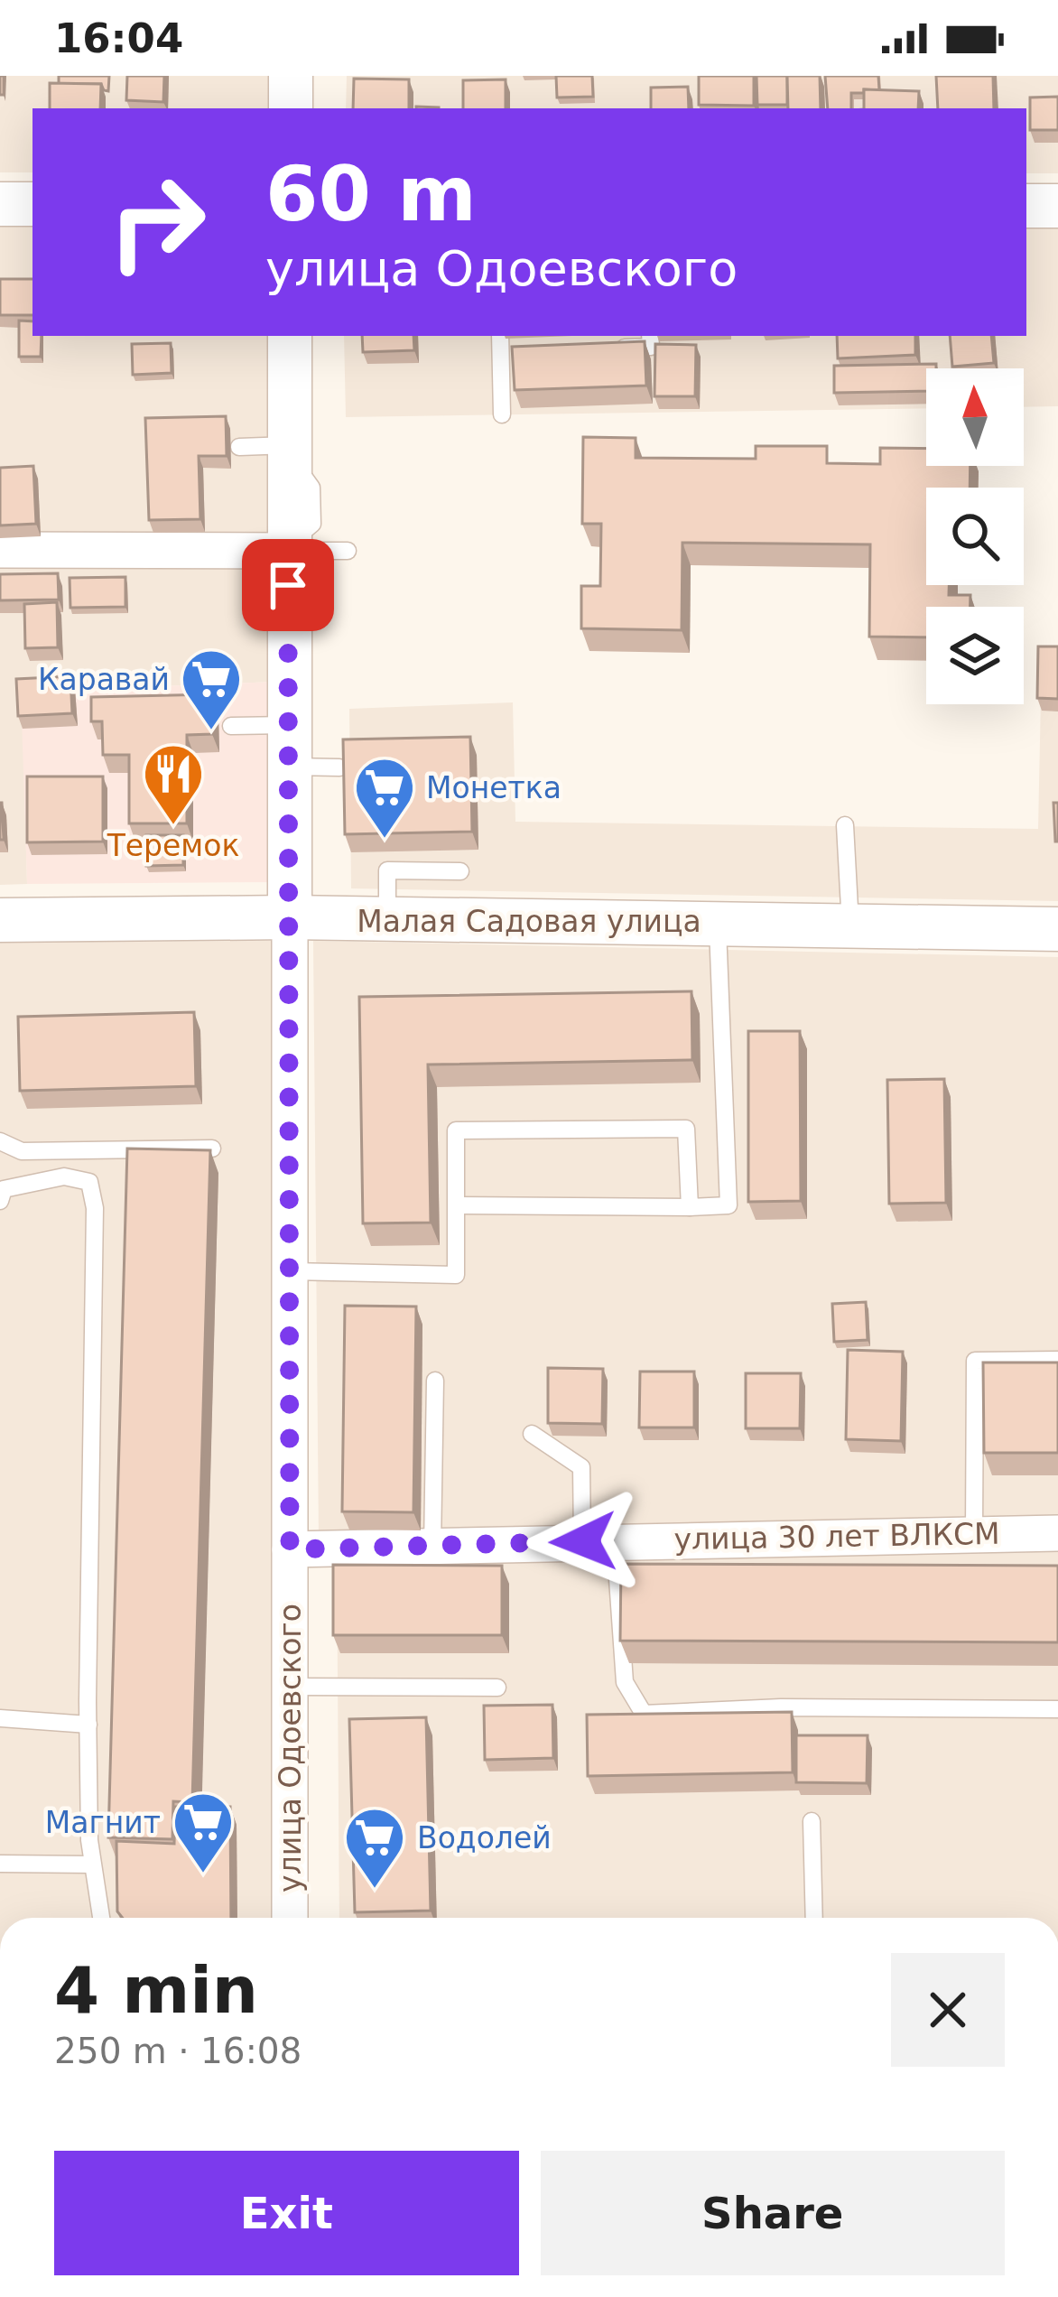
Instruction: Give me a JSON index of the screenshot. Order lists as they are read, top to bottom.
{
  "streets": {
    "street": ["Малая Садовая улица", "улица 30 лет ВЛКСМ", "улица Одоевского"]
  },
  "crossings": [
    ["Малая Садовая улица", "улица Одоевского"],
    ["улица 30 лет ВЛКСМ", "улица Одоевского"]
  ],
  "places": {
    "supermarket": [
      "Каравай",
      "Монетка",
      "Магнит",
      "Водолей"
    ],
    "restaurant": ["Теремок"]
  },
  "north": "top",
  "page": {
    "status": "16:04",
    "turn": ["60 m", "улица Одоевского"],
    "heading": ["4 min", "250 m · 16:08"],
    "buttons": ["Exit", "Share"]
  }
}
